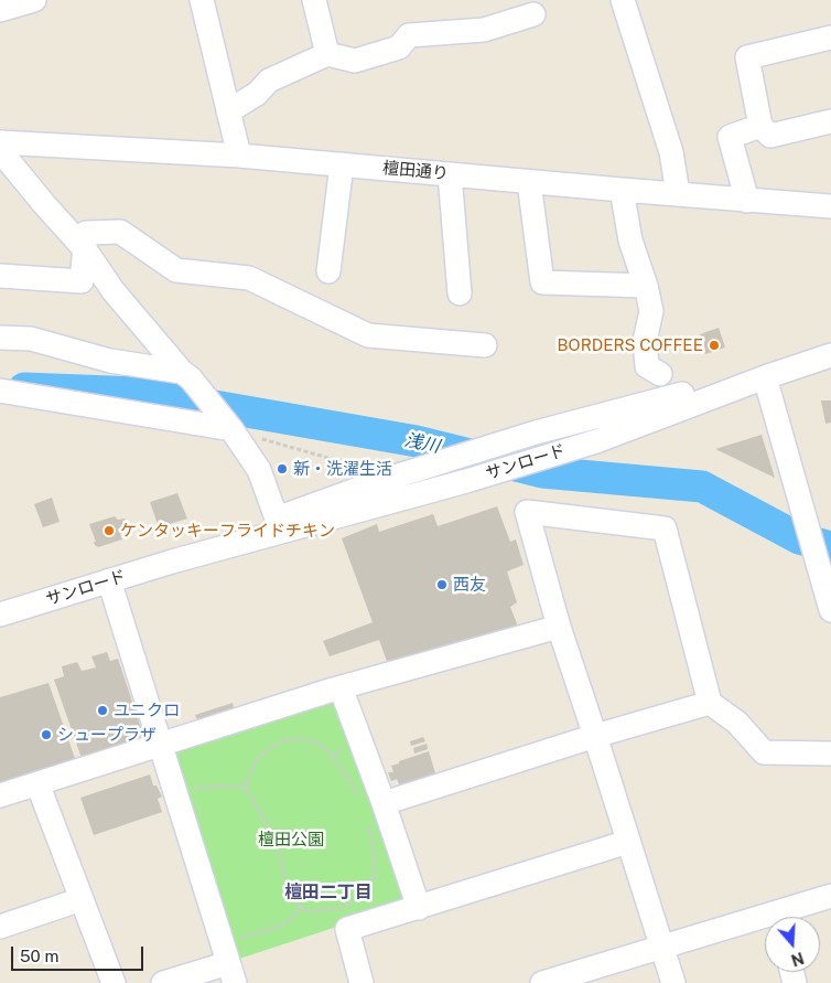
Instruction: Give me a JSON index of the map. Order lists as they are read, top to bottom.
{
  "streets": {
    "street": ["檀田通り", "サンロード"]
  },
  "districts": ["檀田二丁目"],
  "water": ["浅川"],
  "parks": ["檀田公園"],
  "places": [
    "BORDERS COFFEE",
    "新・洗濯生活",
    "ケンタッキーフライドチキン",
    "西友",
    "ユニクロ",
    "シュープラザ"
  ],
  "scale_bar": "50 m",
  "north": "bottom"
}
